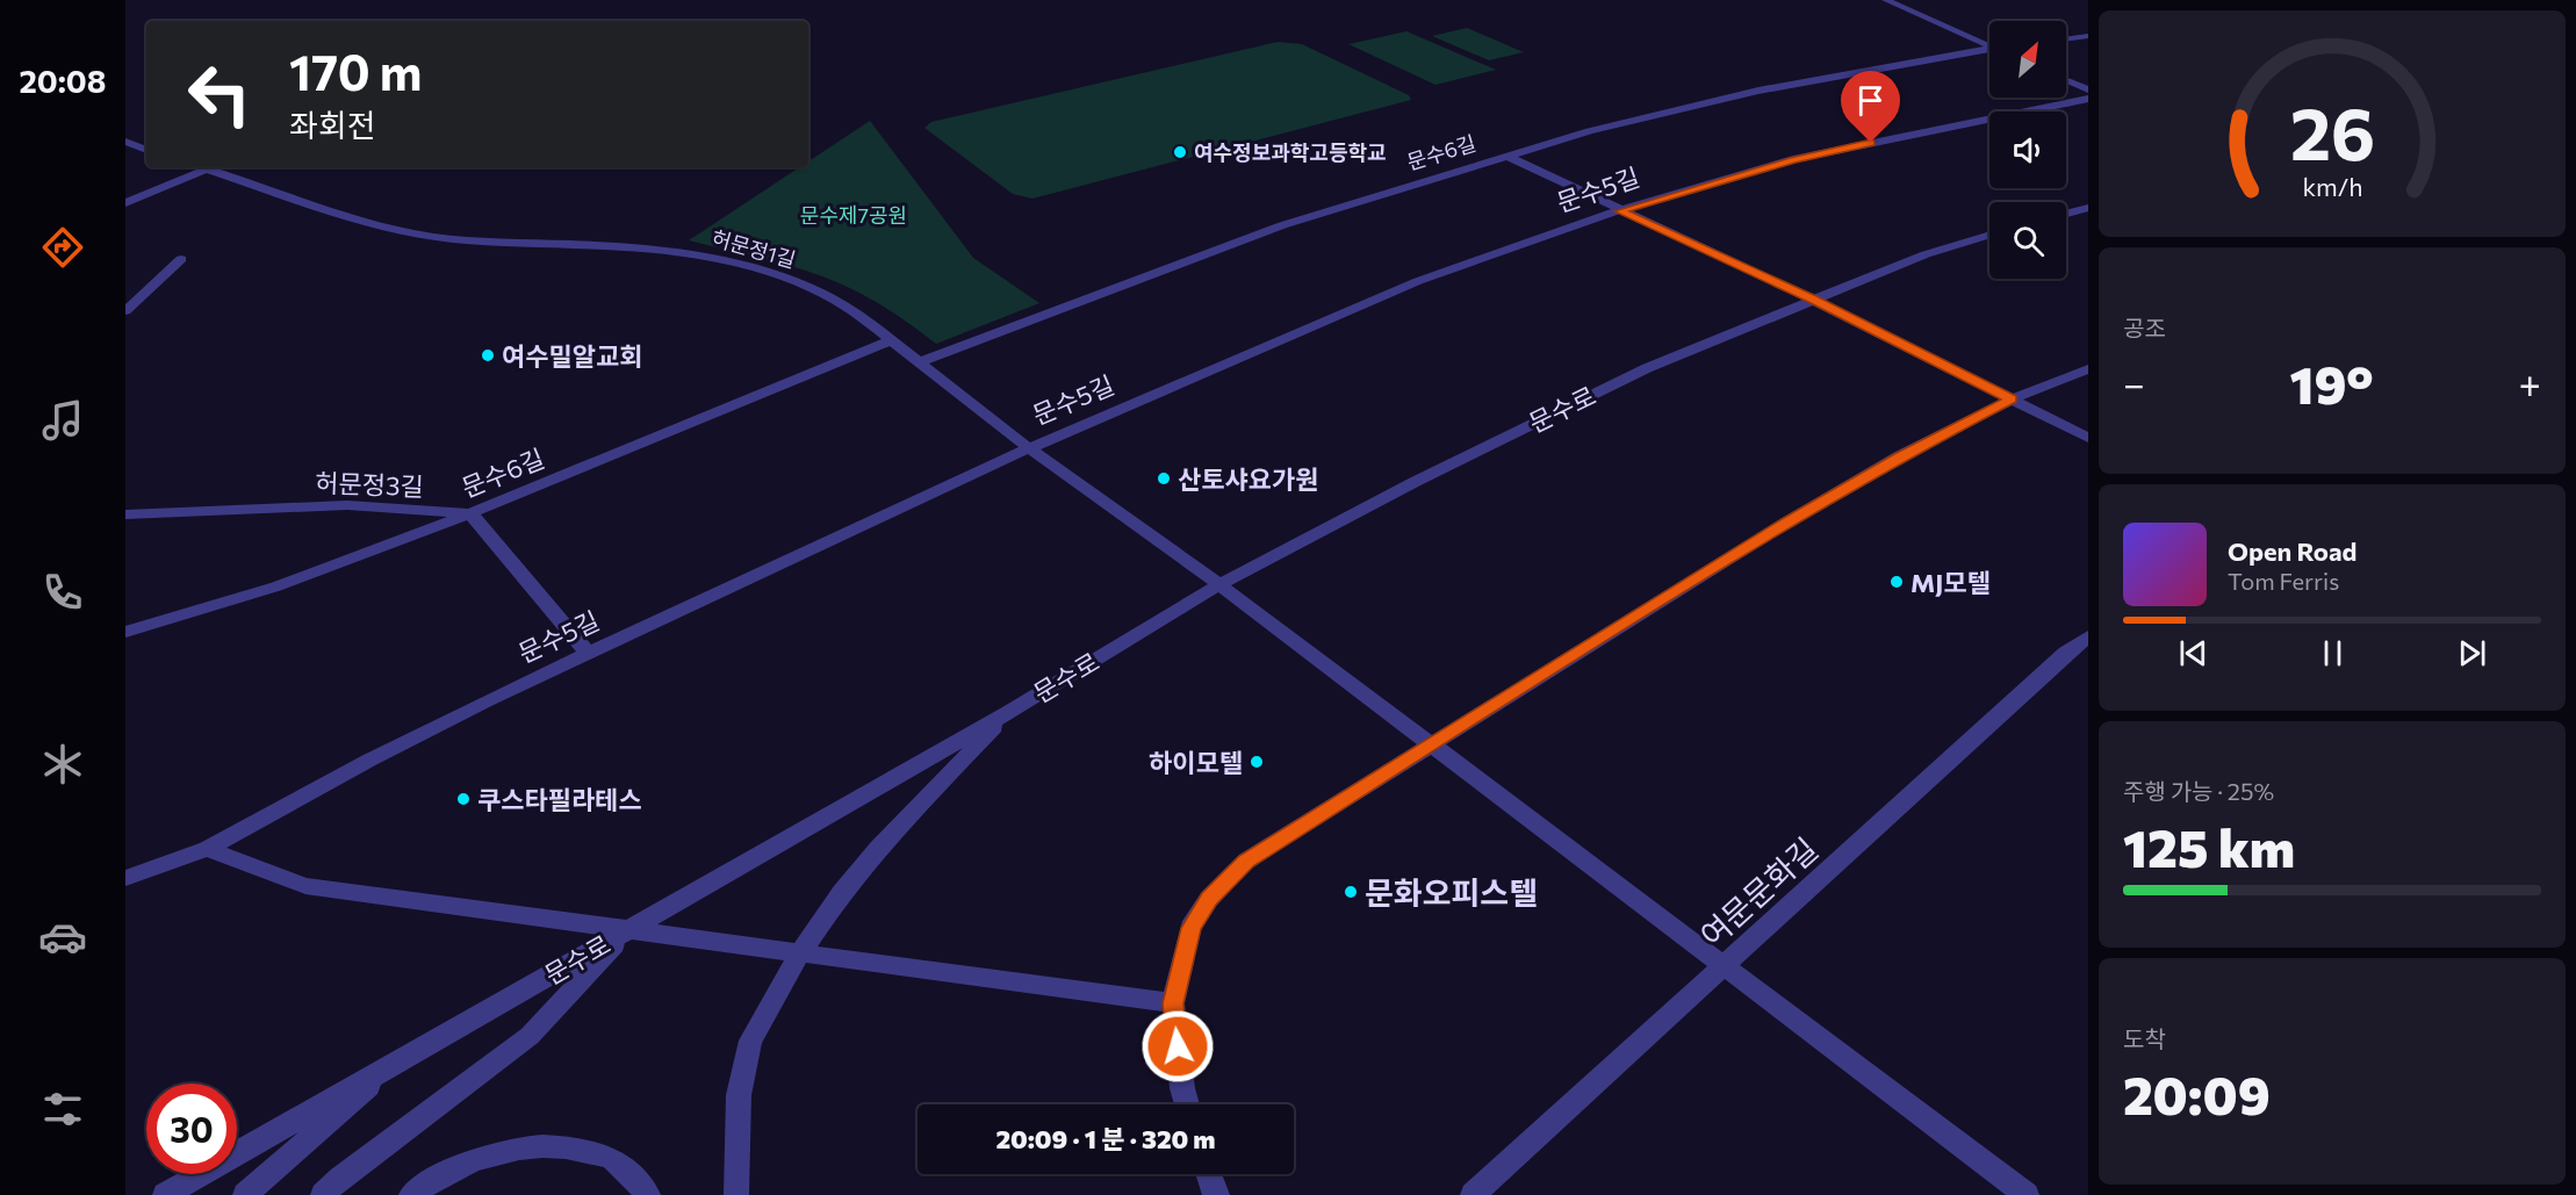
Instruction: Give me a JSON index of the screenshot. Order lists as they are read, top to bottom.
{
  "streets": {
    "street": [
      "문수6길",
      "문수5길",
      "허문정1길",
      "문수로",
      "허문정3길",
      "여문문화길"
    ]
  },
  "crossings": [
    ["문수6길", "허문정1길"],
    ["문수6길", "허문정3길"],
    ["문수5길", "허문정1길"],
    ["허문정1길", "문수로"],
    ["허문정1길", "여문문화길"]
  ],
  "parks": ["문수제7공원"],
  "places": [
    "여수정보과학고등학교",
    "여수밀알교회",
    "산토샤요가원",
    "MJ모텔",
    "하이모텔",
    "쿠스타필라테스",
    "문화오피스텔"
  ],
  "north": "top right",
  "page": {
    "tabs": "20:08",
    "turn": ["170 m", "좌회전"],
    "tile": [
      "공조",
      ["주행 가능 · 25%", "125 km"],
      ["도착", "20:09"]
    ],
    "heat": ["−", "19°", "+"],
    "song": ["Open Road", "Tom Ferris"],
    "limit": "30",
    "trip": "20:09 · 1 분 · 320 m",
    "gauge": ["26", "km/h"]
  }
}
